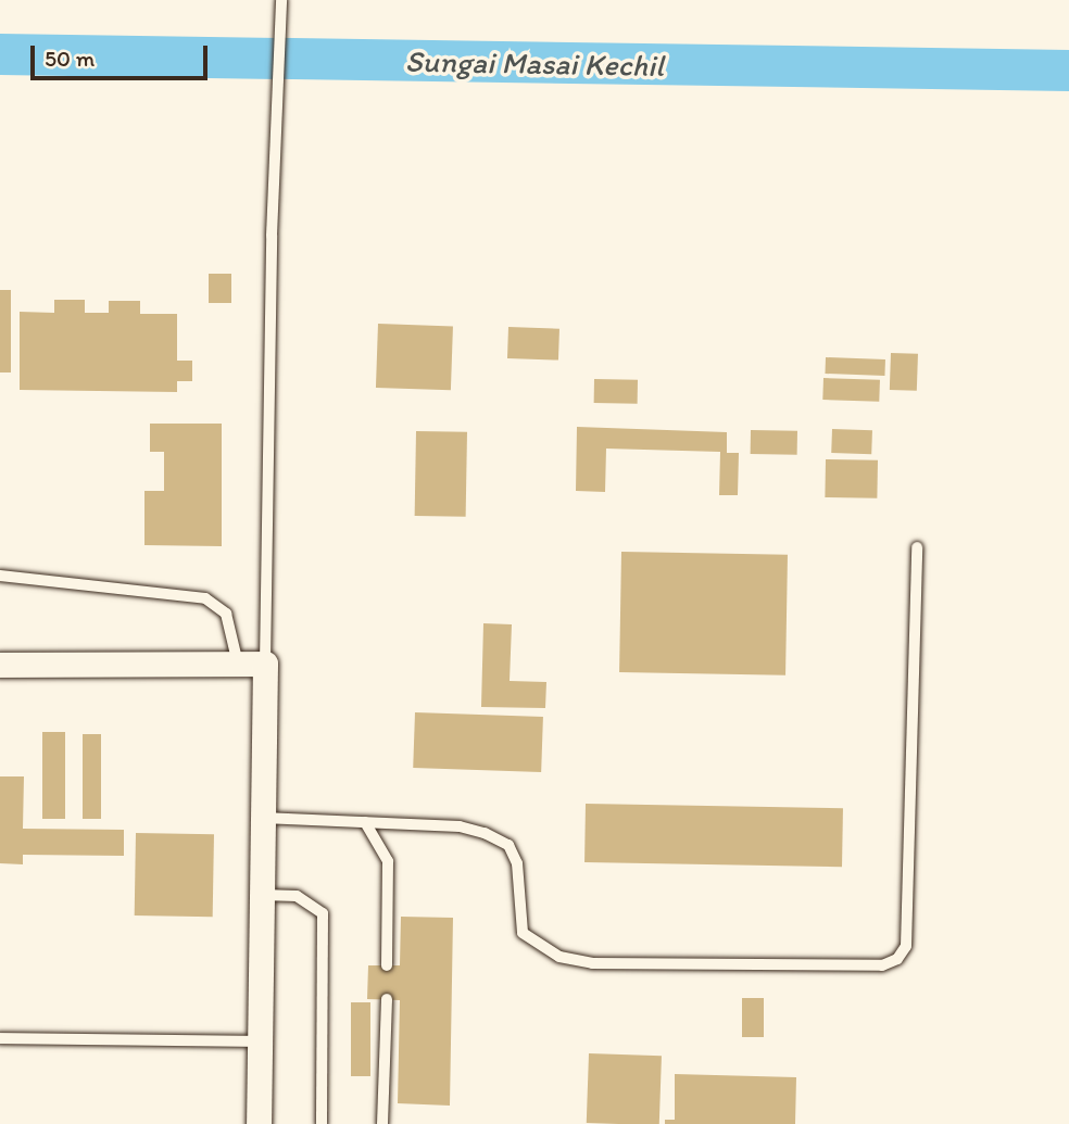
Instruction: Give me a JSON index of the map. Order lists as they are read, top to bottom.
{
  "water": ["Sungai Masai Kechil"],
  "scale_bar": "50 m"
}
